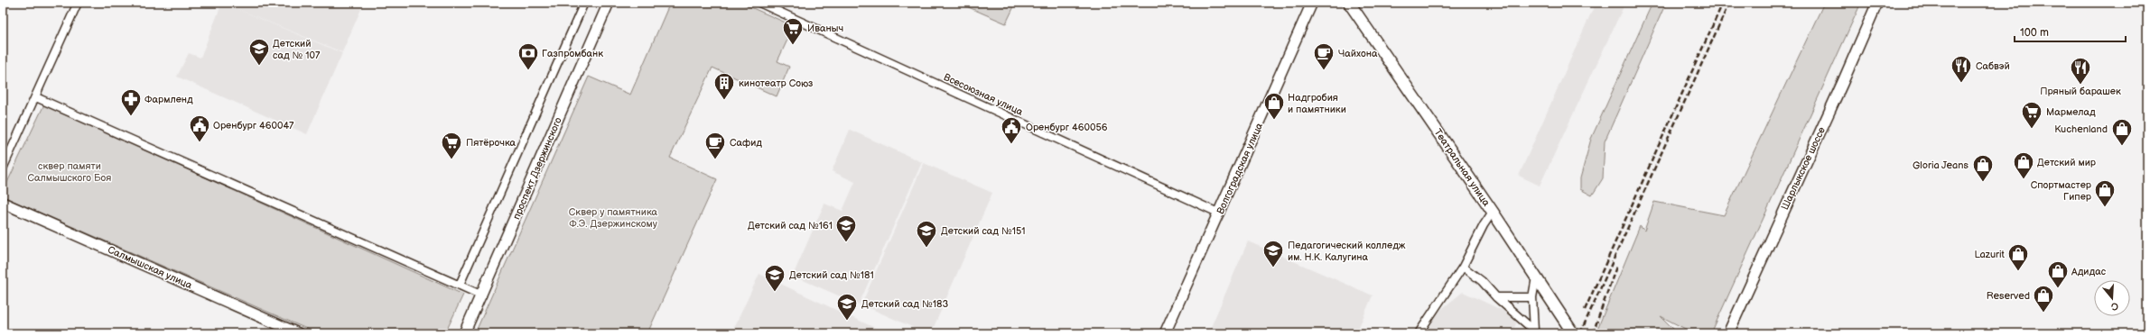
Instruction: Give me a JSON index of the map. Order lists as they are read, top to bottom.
{
  "streets": {
    "main road": [
      "Театральная улица",
      "проспект Дзержинского",
      "Волгоградская улица",
      "Шарлыкское шоссе",
      "Салмышская улица"
    ],
    "street": ["Всесоюзная улица"]
  },
  "crossings": [
    ["Всесоюзная улица", "Волгоградская улица"]
  ],
  "parks": ["сквер памяти Салмышского Боя", "Сквер у памятника Ф.Э. Дзержинскому"],
  "places": {
    "supermarket": ["Иваныч", "Мармелад", "Пятёрочка"],
    "school or university": [
      "Детский сад № 107",
      "Детский сад №161",
      "Детский сад №151",
      "Педагогический колледж им. Н.К. Калугина",
      "Детский сад №181",
      "Детский сад №183"
    ],
    "bank": ["Газпромбанк"],
    "cafe": ["Чайхона", "Сафид"],
    "restaurant": ["Сабвэй", "Пряный барашек"],
    "building": ["кинотеатр Союз"],
    "pharmacy": ["Фармленд"],
    "shop": [
      "Надгробия и памятники",
      "Kuchenland",
      "Детский мир",
      "Gloria Jeans",
      "Спортмастер Гипер",
      "Lazurit",
      "Адидас",
      "Reserved"
    ],
    "public building": ["Оренбург 460047", "Оренбург 460056"]
  },
  "scale_bar": "100 m",
  "north": "bottom"
}
